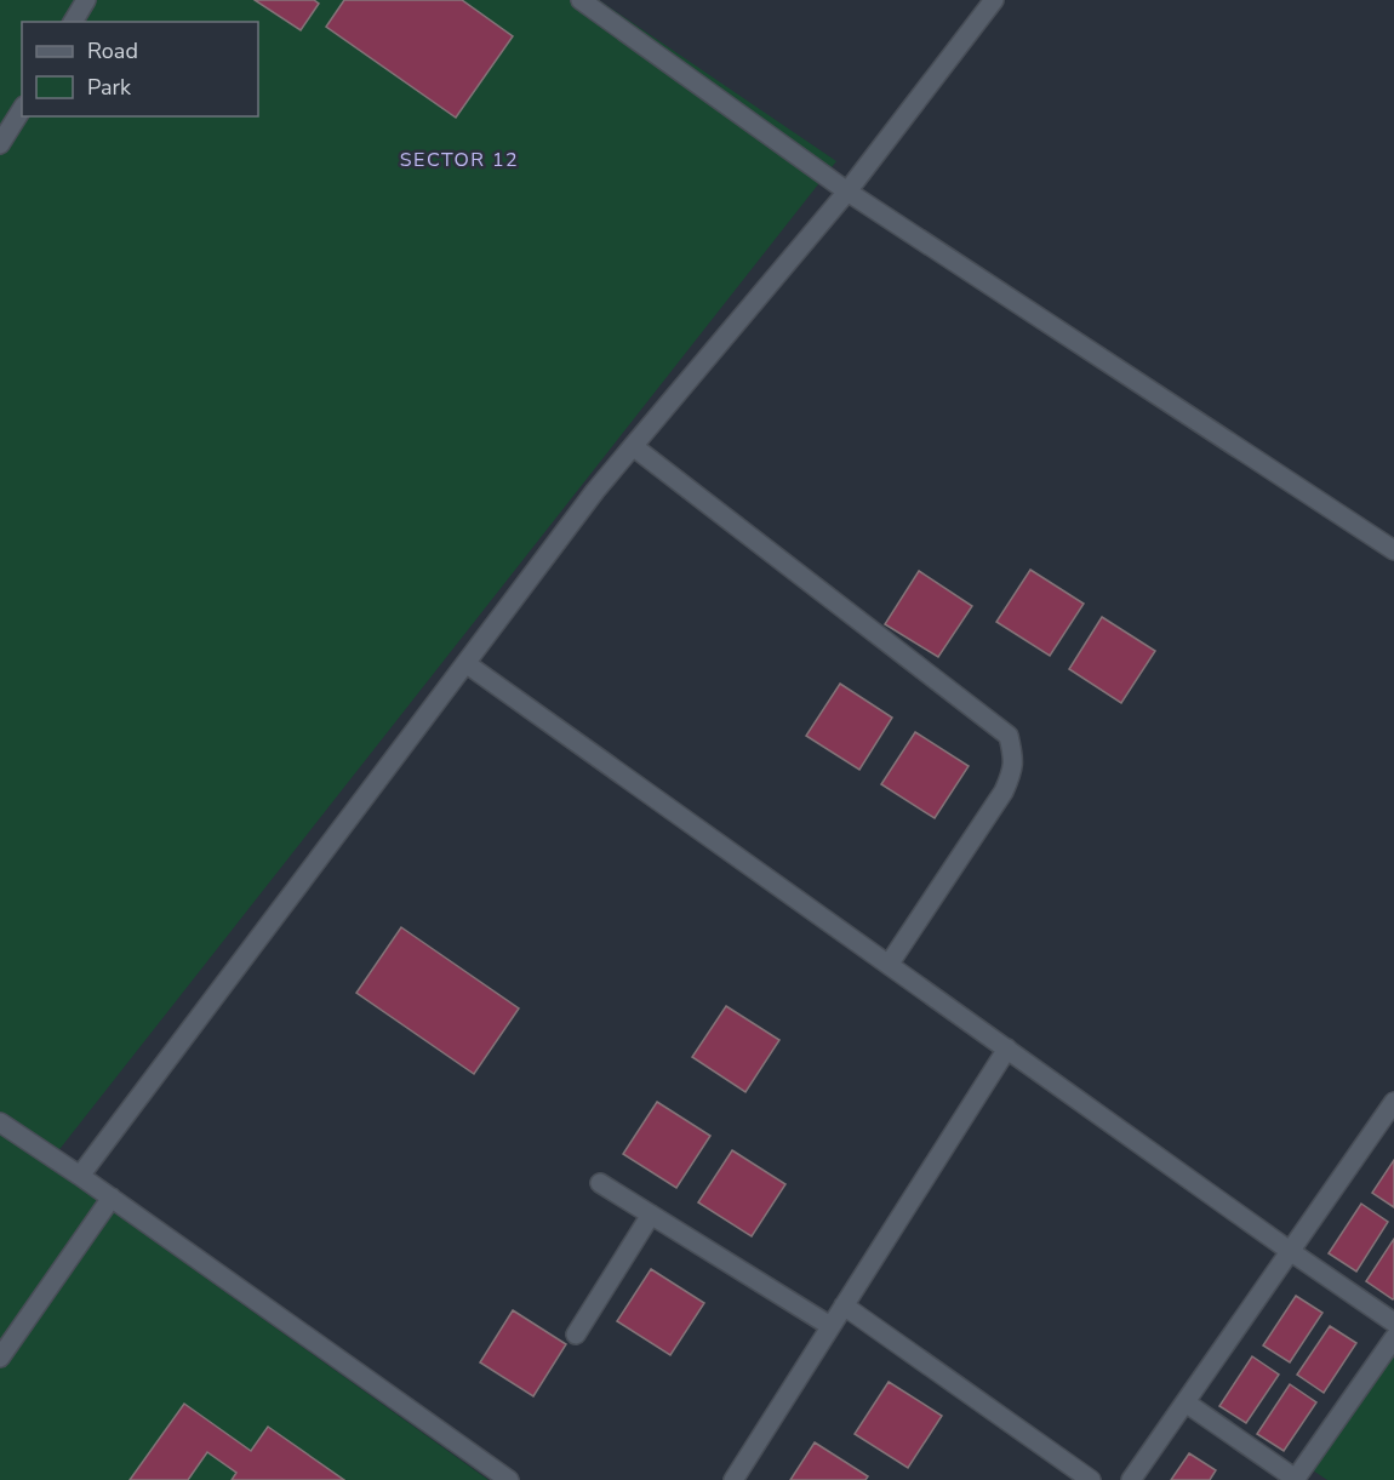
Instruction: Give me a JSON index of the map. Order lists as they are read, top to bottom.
{
  "districts": ["SECTOR 12"],
  "legend": ["Road", "Park"]
}
